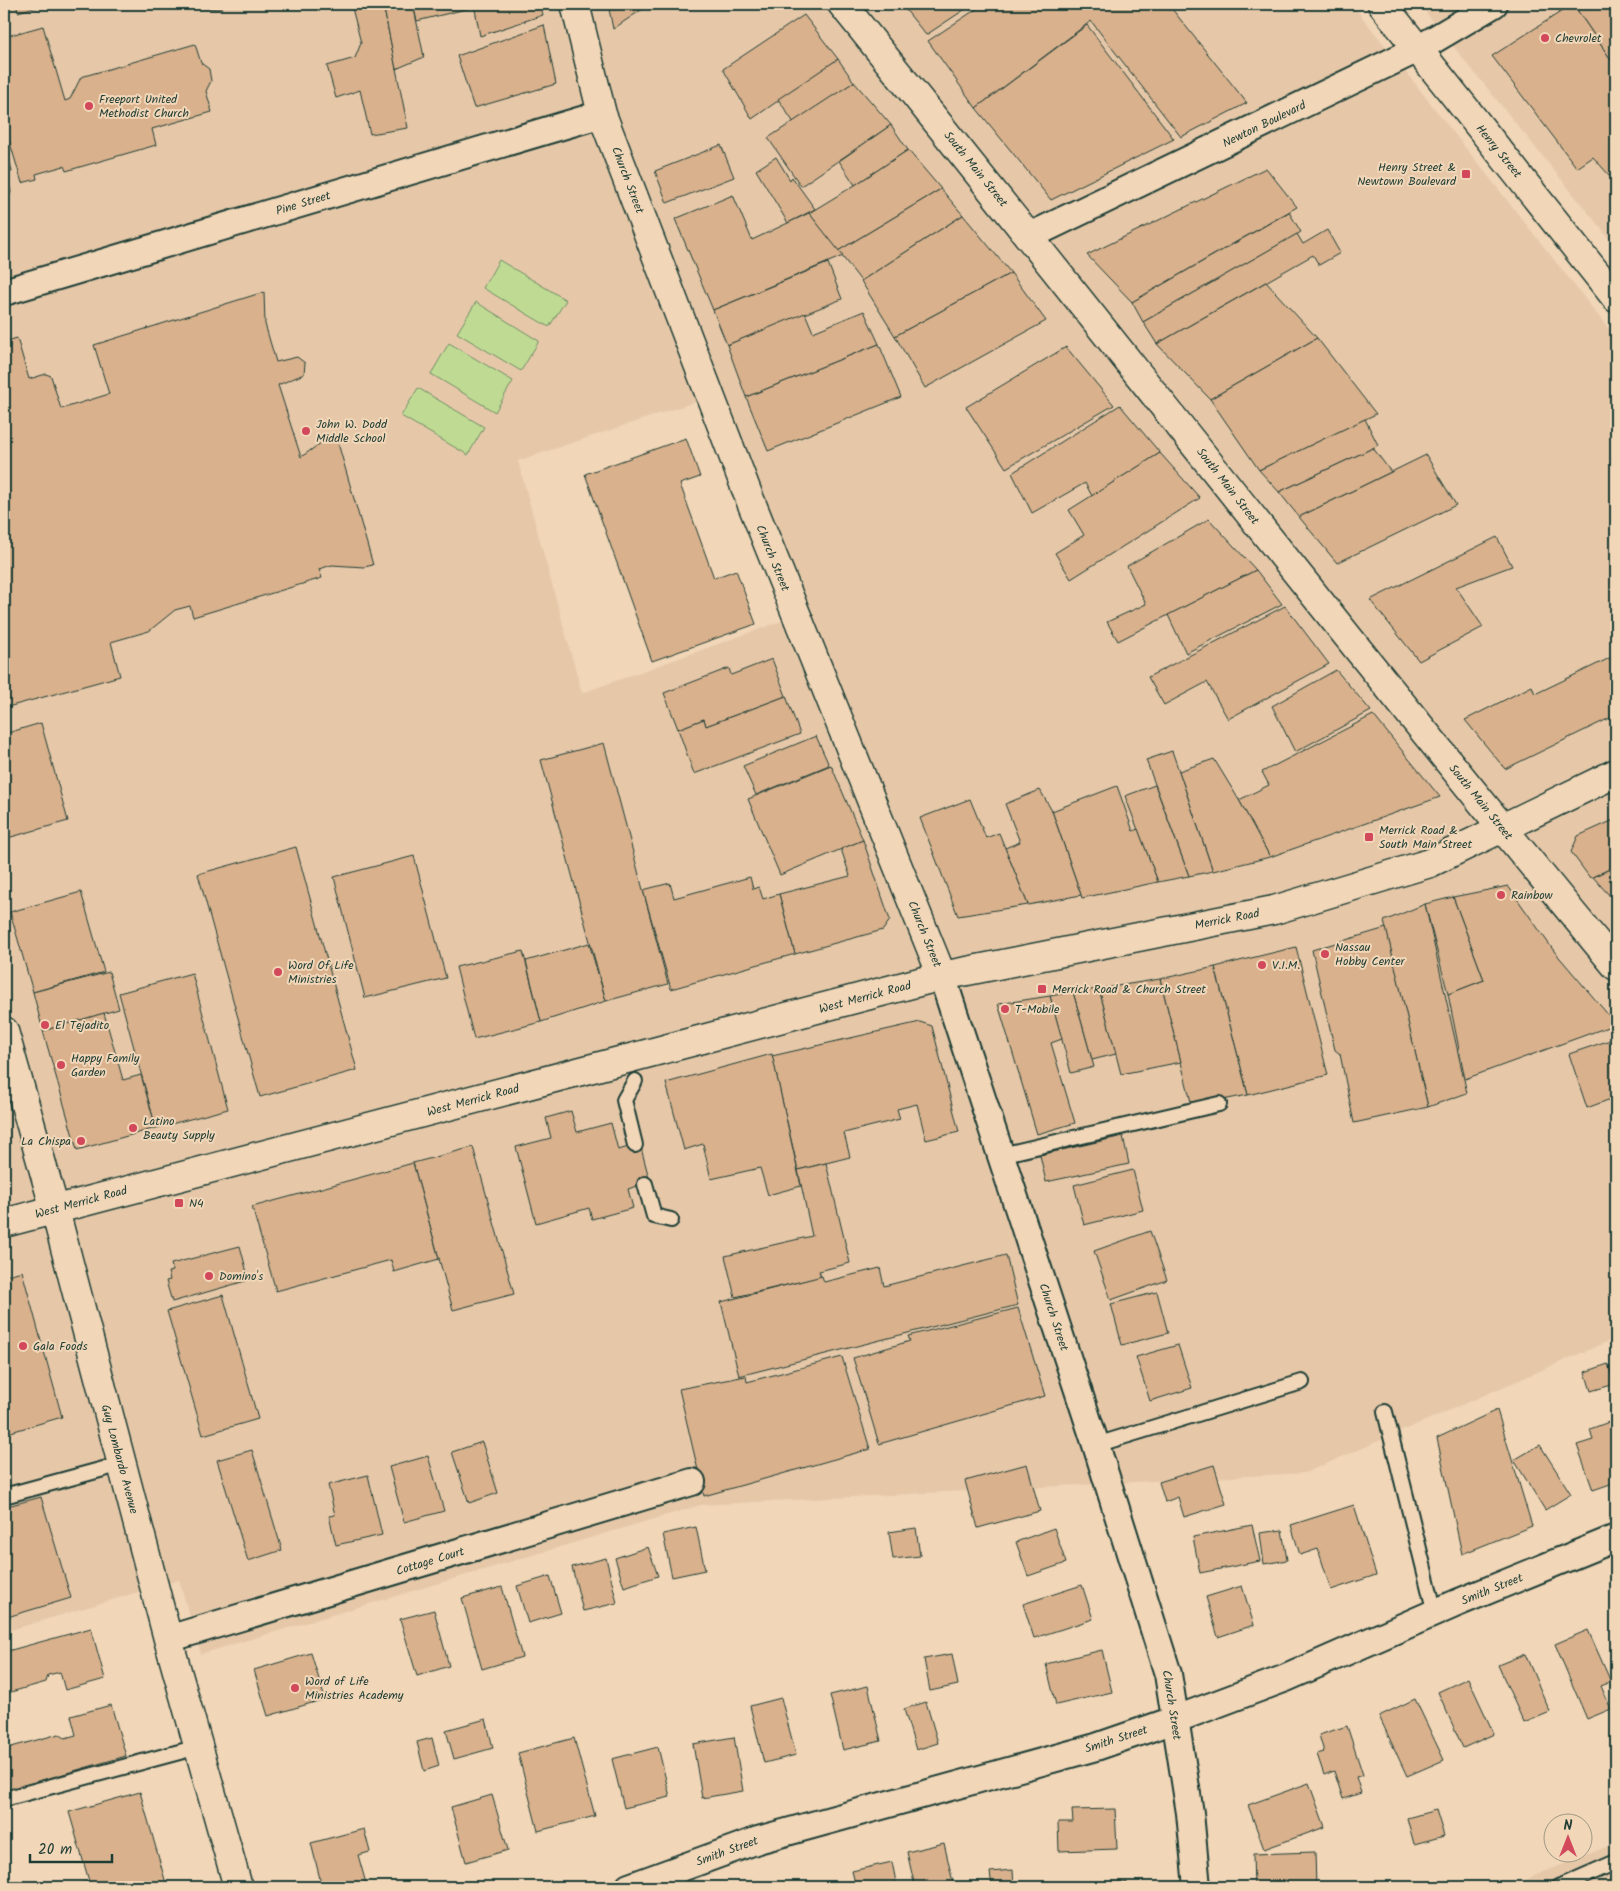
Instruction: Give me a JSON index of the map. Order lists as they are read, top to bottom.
{
  "streets": {
    "main road": [
      "Henry Street",
      "South Main Street",
      "Church Street",
      "Merrick Road",
      "West Merrick Road",
      "Guy Lombardo Avenue"
    ],
    "street": [
      "Newton Boulevard",
      "Pine Street",
      "Cottage Court",
      "Smith Street"
    ]
  },
  "crossings": [
    ["Newton Boulevard", "Henry Street"],
    ["Newton Boulevard", "South Main Street"],
    ["South Main Street", "Merrick Road"],
    ["Church Street", "Pine Street"],
    ["Church Street", "Merrick Road"],
    ["Church Street", "West Merrick Road"],
    ["Church Street", "Smith Street"],
    ["Merrick Road", "West Merrick Road"],
    ["West Merrick Road", "Guy Lombardo Avenue"],
    ["Guy Lombardo Avenue", "Cottage Court"]
  ],
  "places": {
    "other": [
      "Chevrolet",
      "Freeport United Methodist Church",
      "John W. Dodd Middle School",
      "Rainbow",
      "Nassau Hobby Center",
      "V.I.M.",
      "Word Of Life Ministries",
      "T-Mobile",
      "El Tejadito",
      "Happy Family Garden",
      "Latino Beauty Supply",
      "La Chispa",
      "Domino's",
      "Gala Foods",
      "Word of Life Ministries Academy"
    ],
    "transit": [
      "Henry Street & Newtown Boulevard",
      "Merrick Road & South Main Street",
      "Merrick Road & Church Street",
      "N4"
    ]
  },
  "scale_bar": "20 m",
  "north": "top"
}
